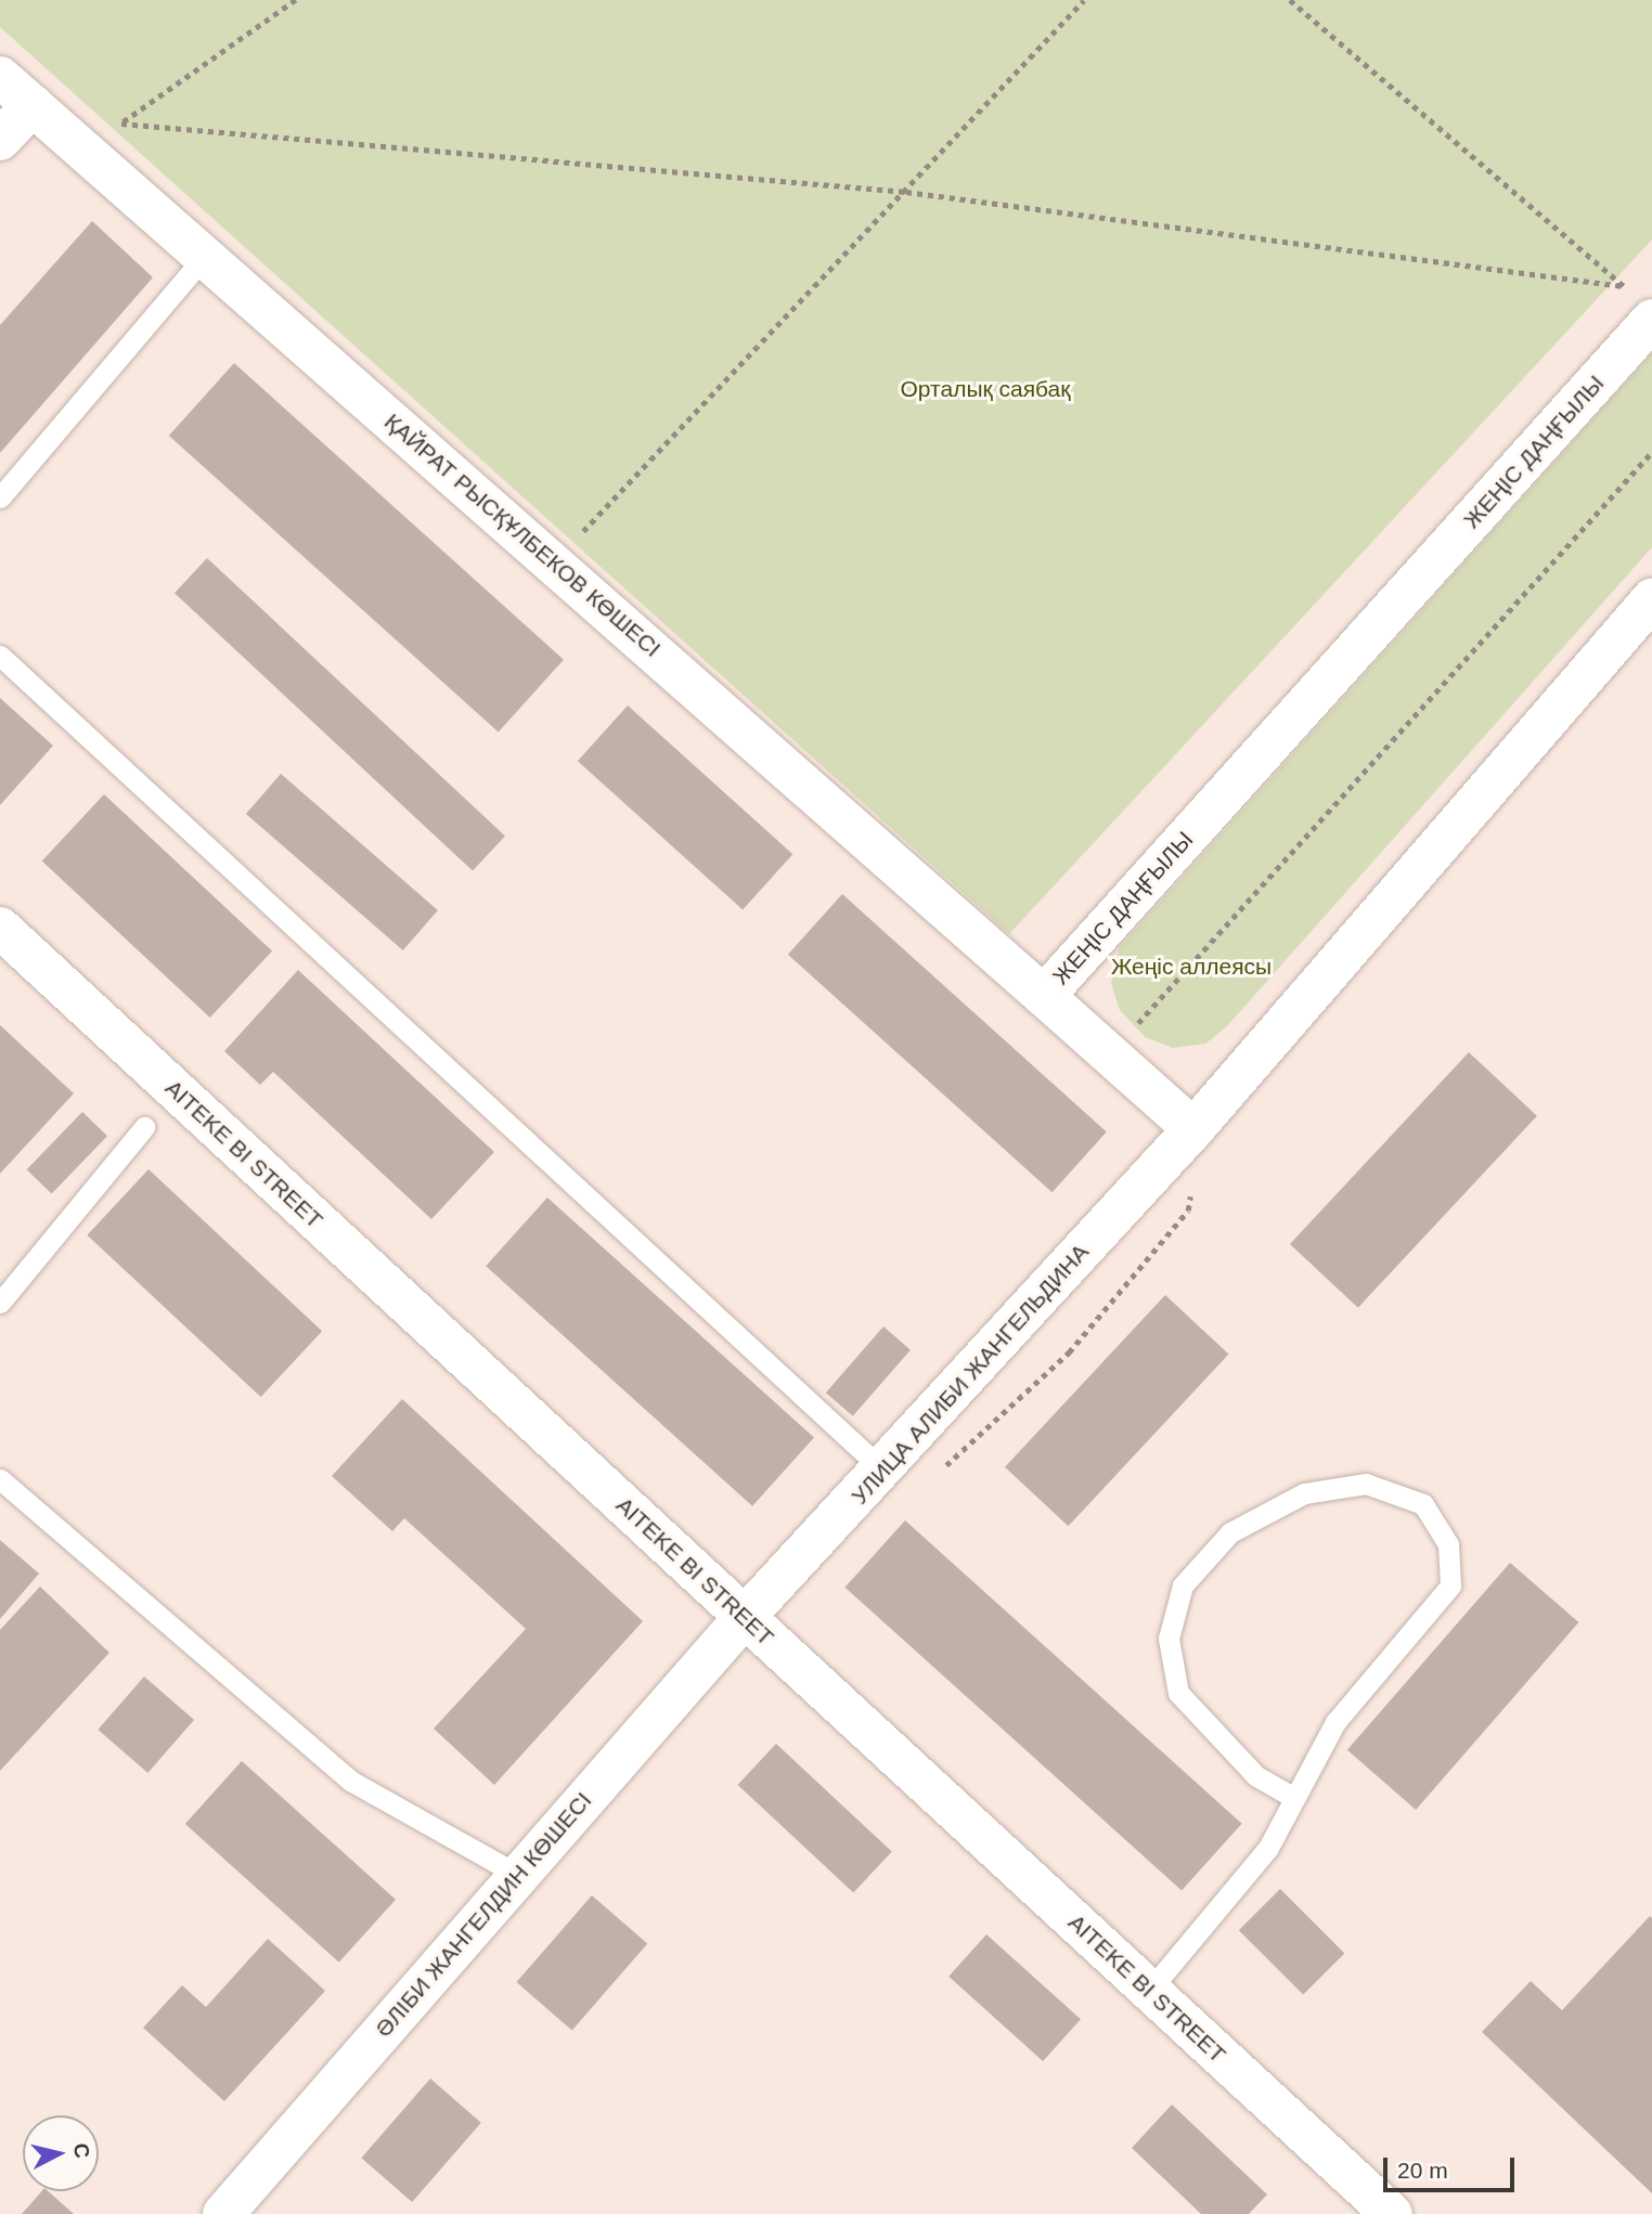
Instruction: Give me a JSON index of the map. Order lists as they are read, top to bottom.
{
  "streets": {
    "main road": [
      "ЖЕҢІС ДАҢҒЫЛЫ",
      "ҚАЙРАТ РЫСҚҰЛБЕКОВ КӨШЕСІ",
      "AITEKE BI STREET",
      "УЛИЦА АЛИБИ ЖАНГЕЛЬДИНА",
      "ӘЛІБИ ЖАНГЕЛДИН КӨШЕСІ"
    ]
  },
  "crossings": [
    ["ЖЕҢІС ДАҢҒЫЛЫ", "ҚАЙРАТ РЫСҚҰЛБЕКОВ КӨШЕСІ"],
    ["ЖЕҢІС ДАҢҒЫЛЫ", "УЛИЦА АЛИБИ ЖАНГЕЛЬДИНА"],
    ["AITEKE BI STREET", "УЛИЦА АЛИБИ ЖАНГЕЛЬДИНА"],
    ["AITEKE BI STREET", "ӘЛІБИ ЖАНГЕЛДИН КӨШЕСІ"],
    ["УЛИЦА АЛИБИ ЖАНГЕЛЬДИНА", "ӘЛІБИ ЖАНГЕЛДИН КӨШЕСІ"]
  ],
  "parks": ["Орталық саябақ", "Жеңіс аллеясы"],
  "scale_bar": "20 m",
  "north": "right"
}
